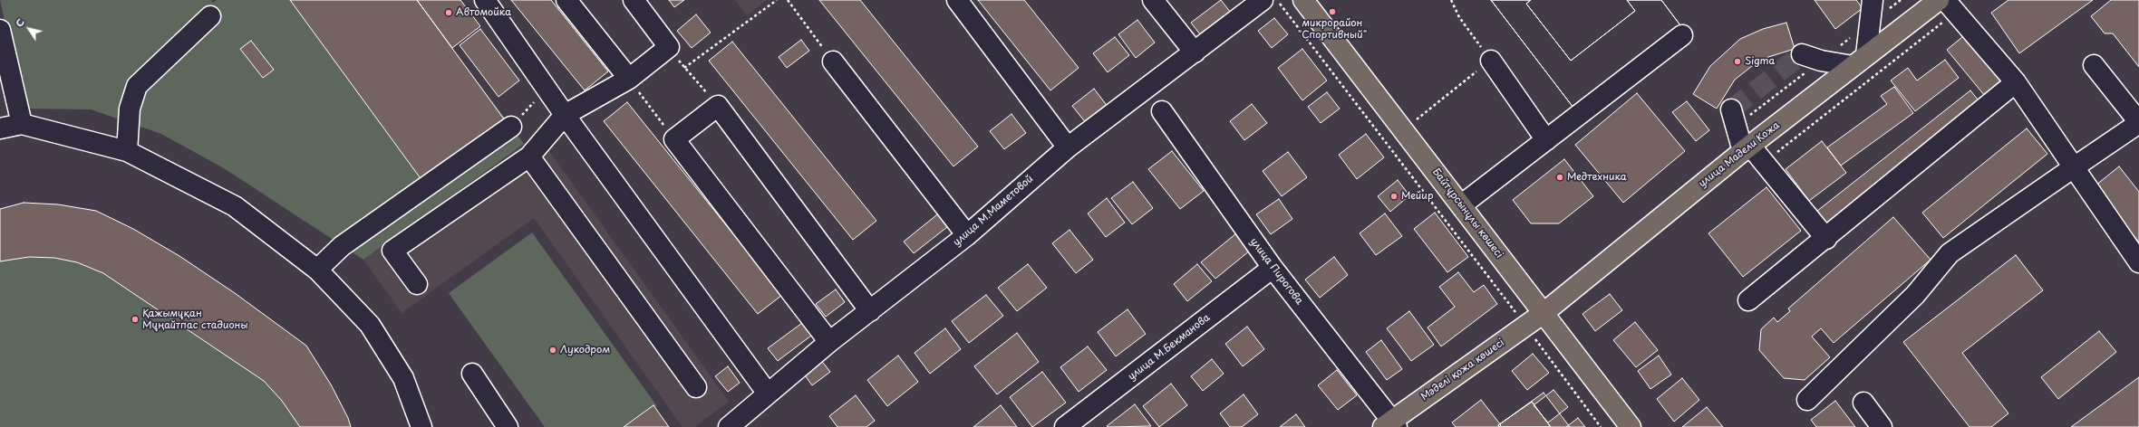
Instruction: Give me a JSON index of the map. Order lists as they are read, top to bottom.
{
  "streets": {
    "main road": ["улица Мадели Кожа", "Байтұрсынұлы көшесі", "Мәделі қожа көшесі"],
    "street": ["улица М.Маметовой", "улица Пирогова", "улица М.Бекманова"]
  },
  "crossings": [
    ["улица Мадели Кожа", "Байтұрсынұлы көшесі"],
    ["улица Мадели Кожа", "Мәделі қожа көшесі"],
    ["Байтұрсынұлы көшесі", "Мәделі қожа көшесі"],
    ["улица Пирогова", "улица М.Бекманова"],
    ["улица Пирогова", "Мәделі қожа көшесі"]
  ],
  "places": [
    "микрорайон \"Спортивный\"",
    "Автомойка",
    "Sigma",
    "Медтехника",
    "Мейир",
    "Қажымұқан Мұңайтпас стадионы",
    "Лукодром"
  ],
  "north": "top left"
}
